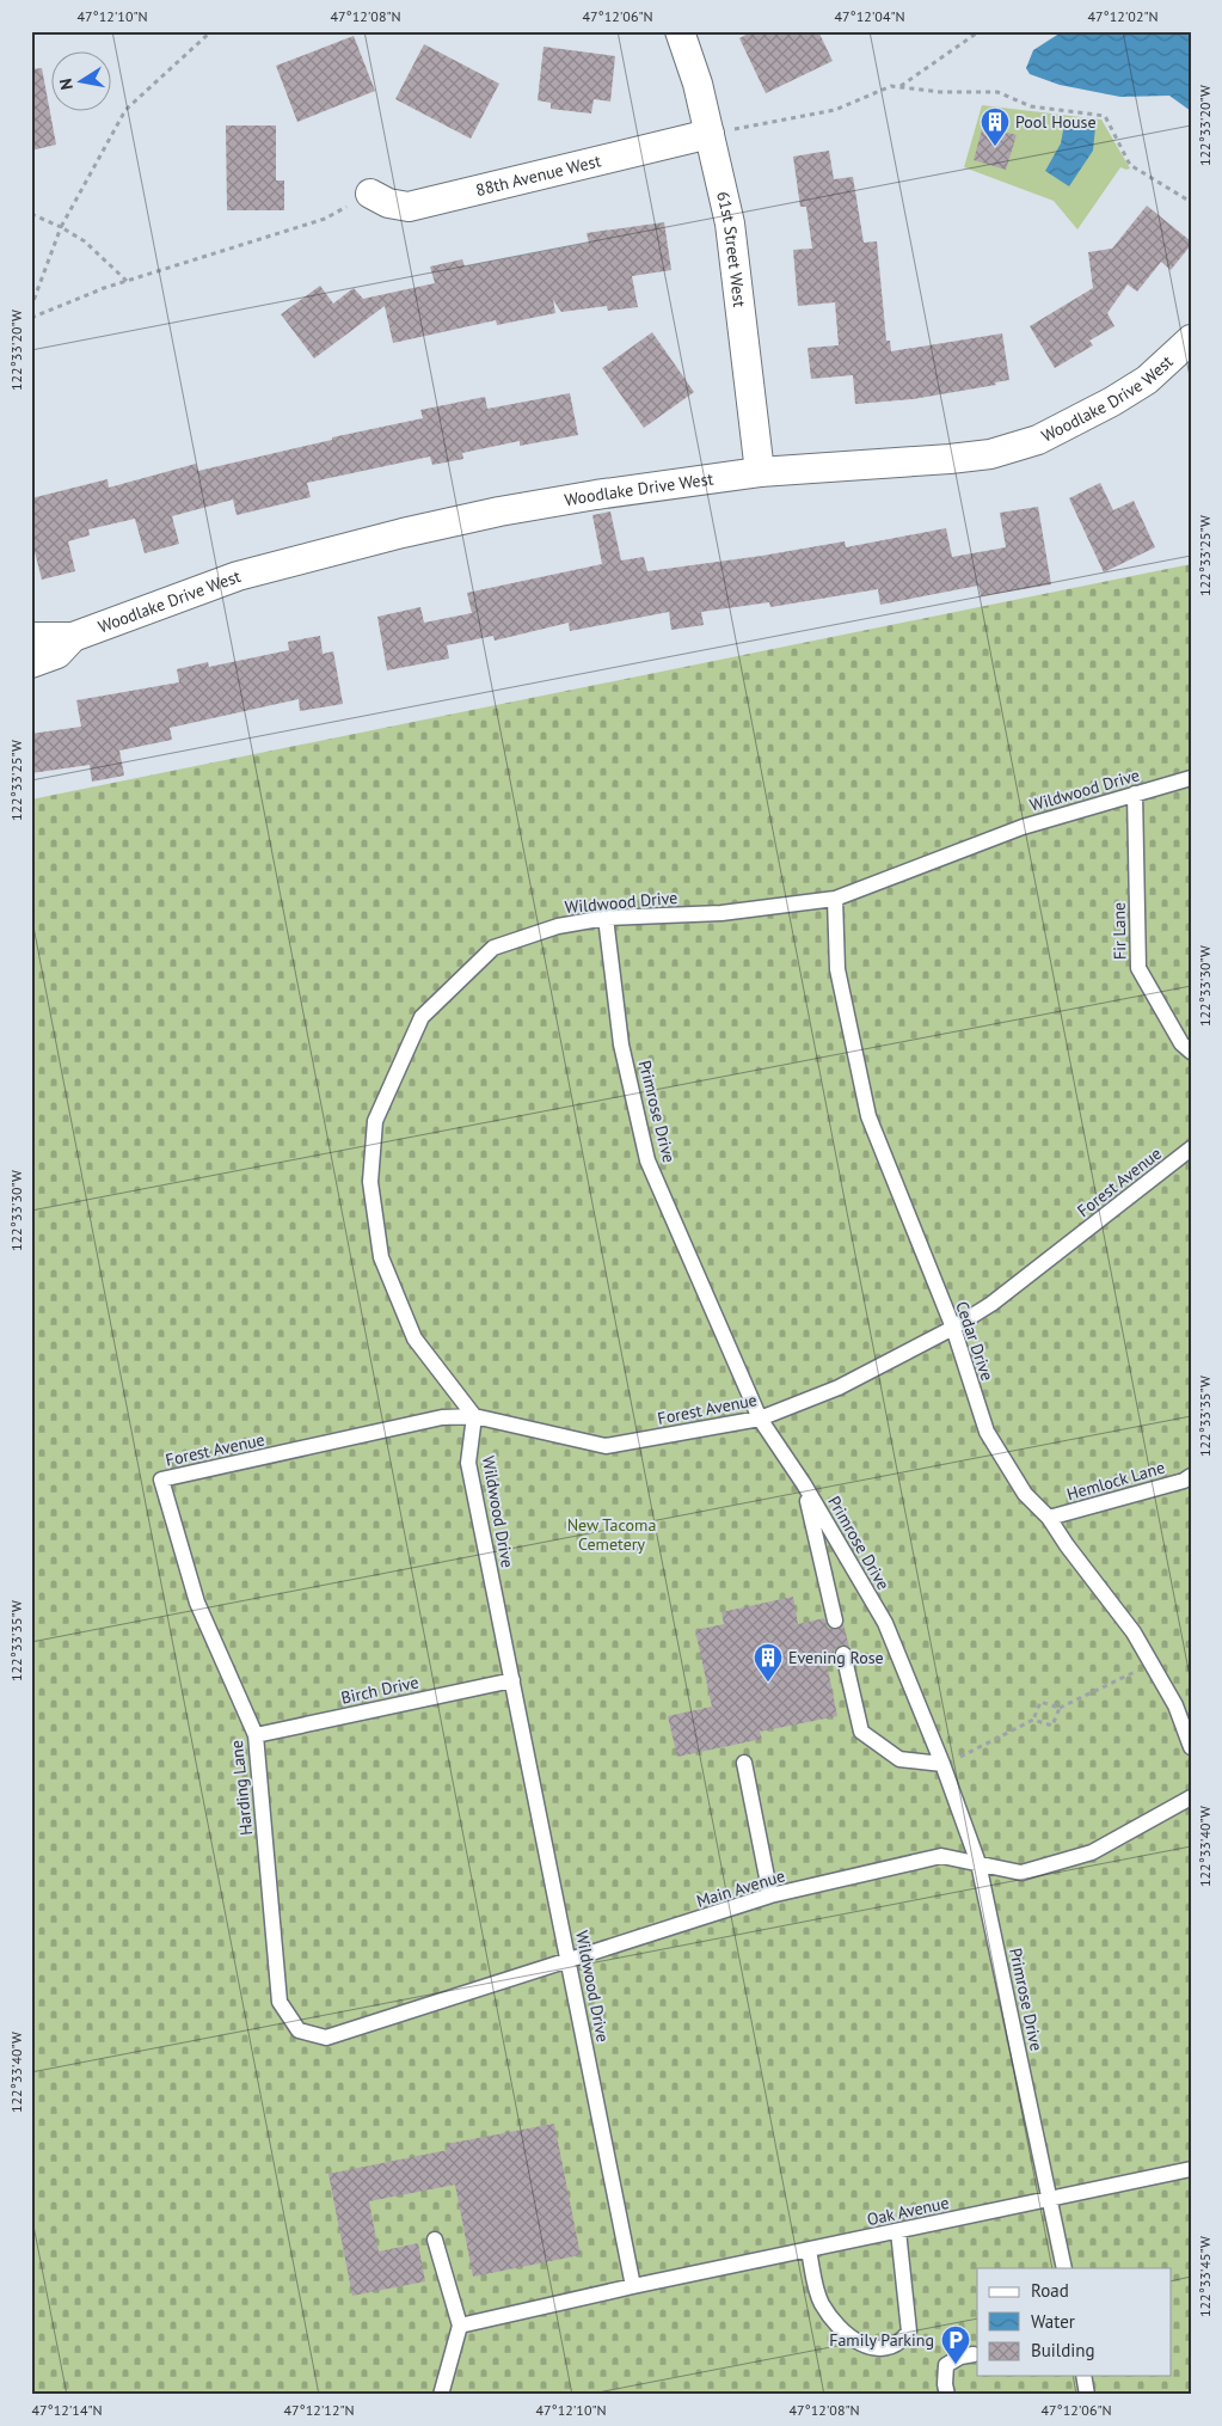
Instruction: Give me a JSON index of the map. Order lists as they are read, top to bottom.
{
  "streets": {
    "street": ["88th Avenue West", "61st Street West", "Woodlake Drive West"],
    "lane": [
      "Wildwood Drive",
      "Fir Lane",
      "Primrose Drive",
      "Forest Avenue",
      "Cedar Drive",
      "Hemlock Lane",
      "Birch Drive",
      "Harding Lane",
      "Main Avenue",
      "Oak Avenue"
    ]
  },
  "crossings": [
    ["88th Avenue West", "61st Street West"],
    ["61st Street West", "Woodlake Drive West"],
    ["Wildwood Drive", "Fir Lane"],
    ["Wildwood Drive", "Primrose Drive"],
    ["Wildwood Drive", "Forest Avenue"],
    ["Wildwood Drive", "Cedar Drive"],
    ["Wildwood Drive", "Birch Drive"],
    ["Wildwood Drive", "Main Avenue"],
    ["Wildwood Drive", "Oak Avenue"],
    ["Primrose Drive", "Forest Avenue"],
    ["Primrose Drive", "Main Avenue"],
    ["Primrose Drive", "Oak Avenue"],
    ["Forest Avenue", "Cedar Drive"],
    ["Forest Avenue", "Harding Lane"],
    ["Cedar Drive", "Hemlock Lane"],
    ["Birch Drive", "Harding Lane"],
    ["Harding Lane", "Main Avenue"]
  ],
  "parks": ["New Tacoma Cemetery"],
  "places": {
    "building": ["Pool House", "Evening Rose"],
    "parking": ["Family Parking"]
  },
  "legend": ["Road", "Water", "Building"],
  "north": "left",
  "coordinates": [
    "47°12'10\"N",
    "47°12'08\"N",
    "47°12'06\"N",
    "47°12'04\"N",
    "47°12'02\"N",
    "122°33'20\"W",
    "122°33'25\"W",
    "122°33'30\"W",
    "122°33'35\"W",
    "122°33'40\"W",
    "122°33'45\"W",
    "47°12'14\"N",
    "47°12'12\"N"
  ]
}
